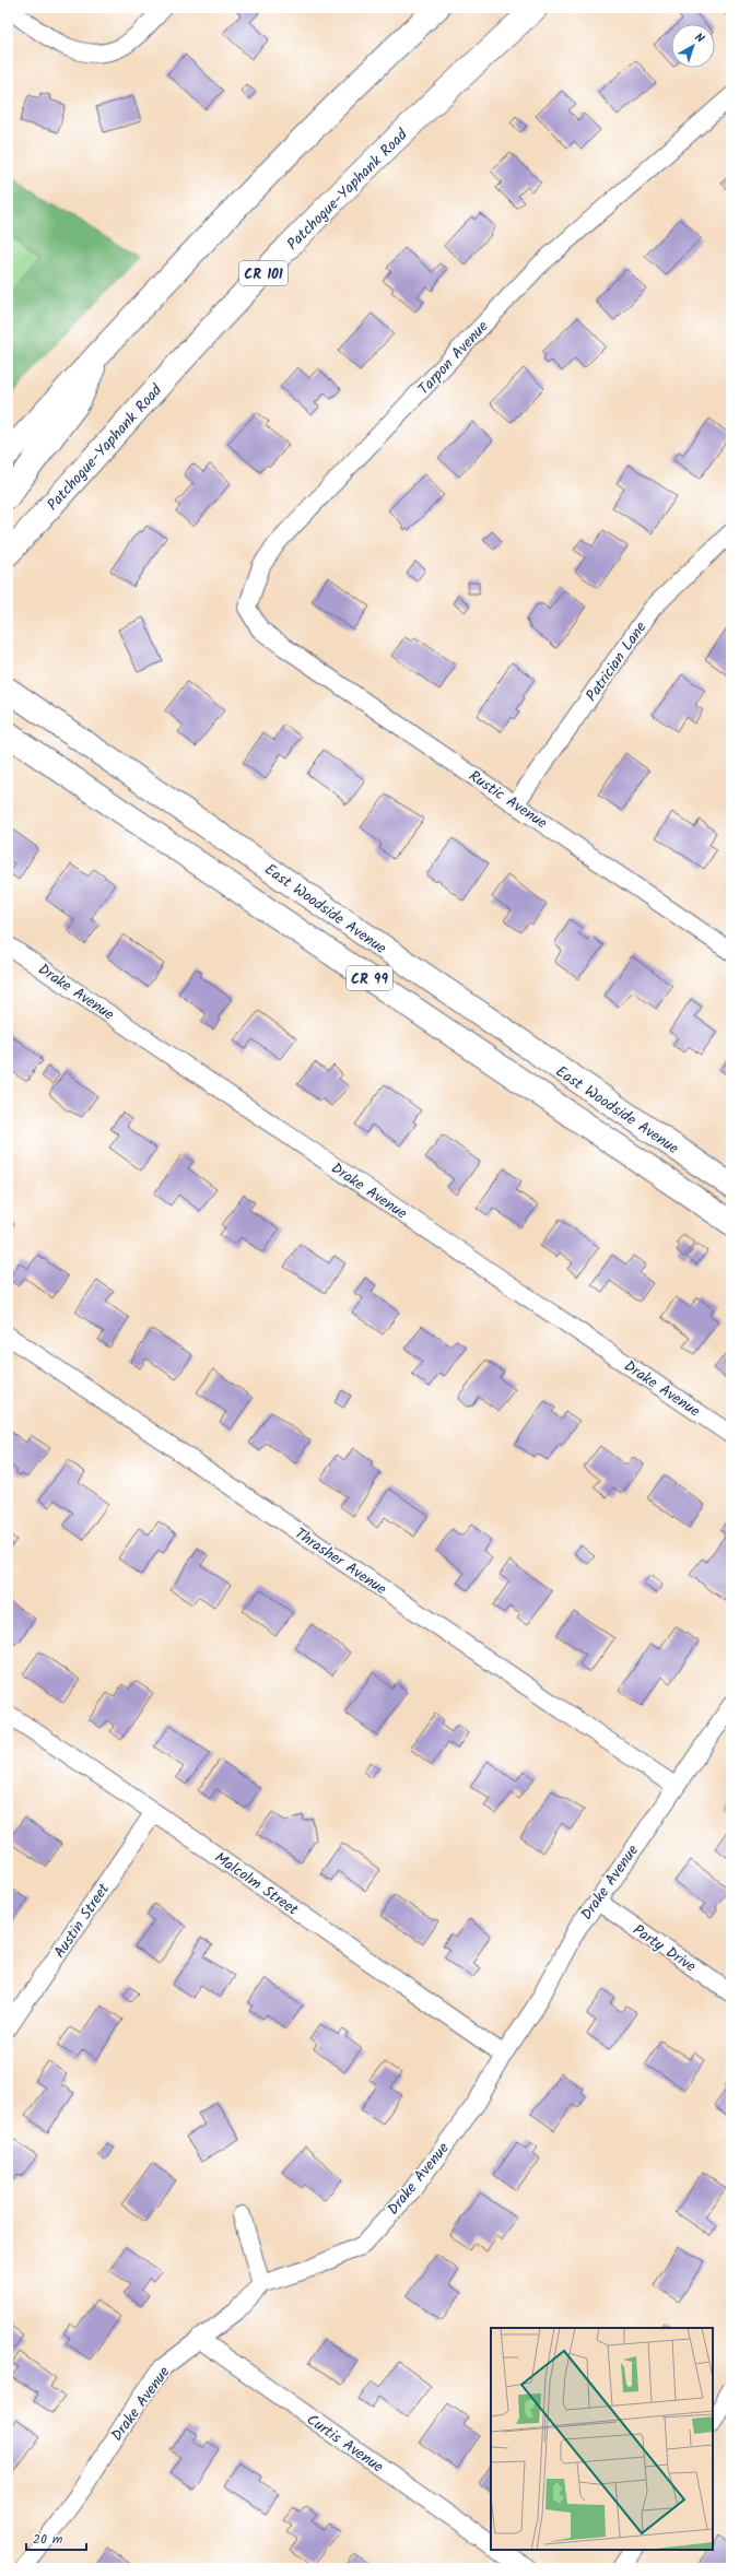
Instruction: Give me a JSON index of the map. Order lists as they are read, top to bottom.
{
  "streets": {
    "main road": [
      "Patchogue-Yaphank Road",
      "CR 101",
      "East Woodside Avenue",
      "CR 99"
    ],
    "street": [
      "Tarpon Avenue",
      "Patrician Lane",
      "Rustic Avenue",
      "Drake Avenue",
      "Thrasher Avenue",
      "Malcolm Street",
      "Austin Street",
      "Party Drive",
      "Curtis Avenue"
    ]
  },
  "crossings": [
    ["Tarpon Avenue", "Rustic Avenue"],
    ["Patrician Lane", "Rustic Avenue"],
    ["Drake Avenue", "Thrasher Avenue"],
    ["Drake Avenue", "Malcolm Street"],
    ["Drake Avenue", "Party Drive"],
    ["Drake Avenue", "Curtis Avenue"],
    ["Malcolm Street", "Austin Street"]
  ],
  "scale_bar": "20 m",
  "north": "top right"
}
